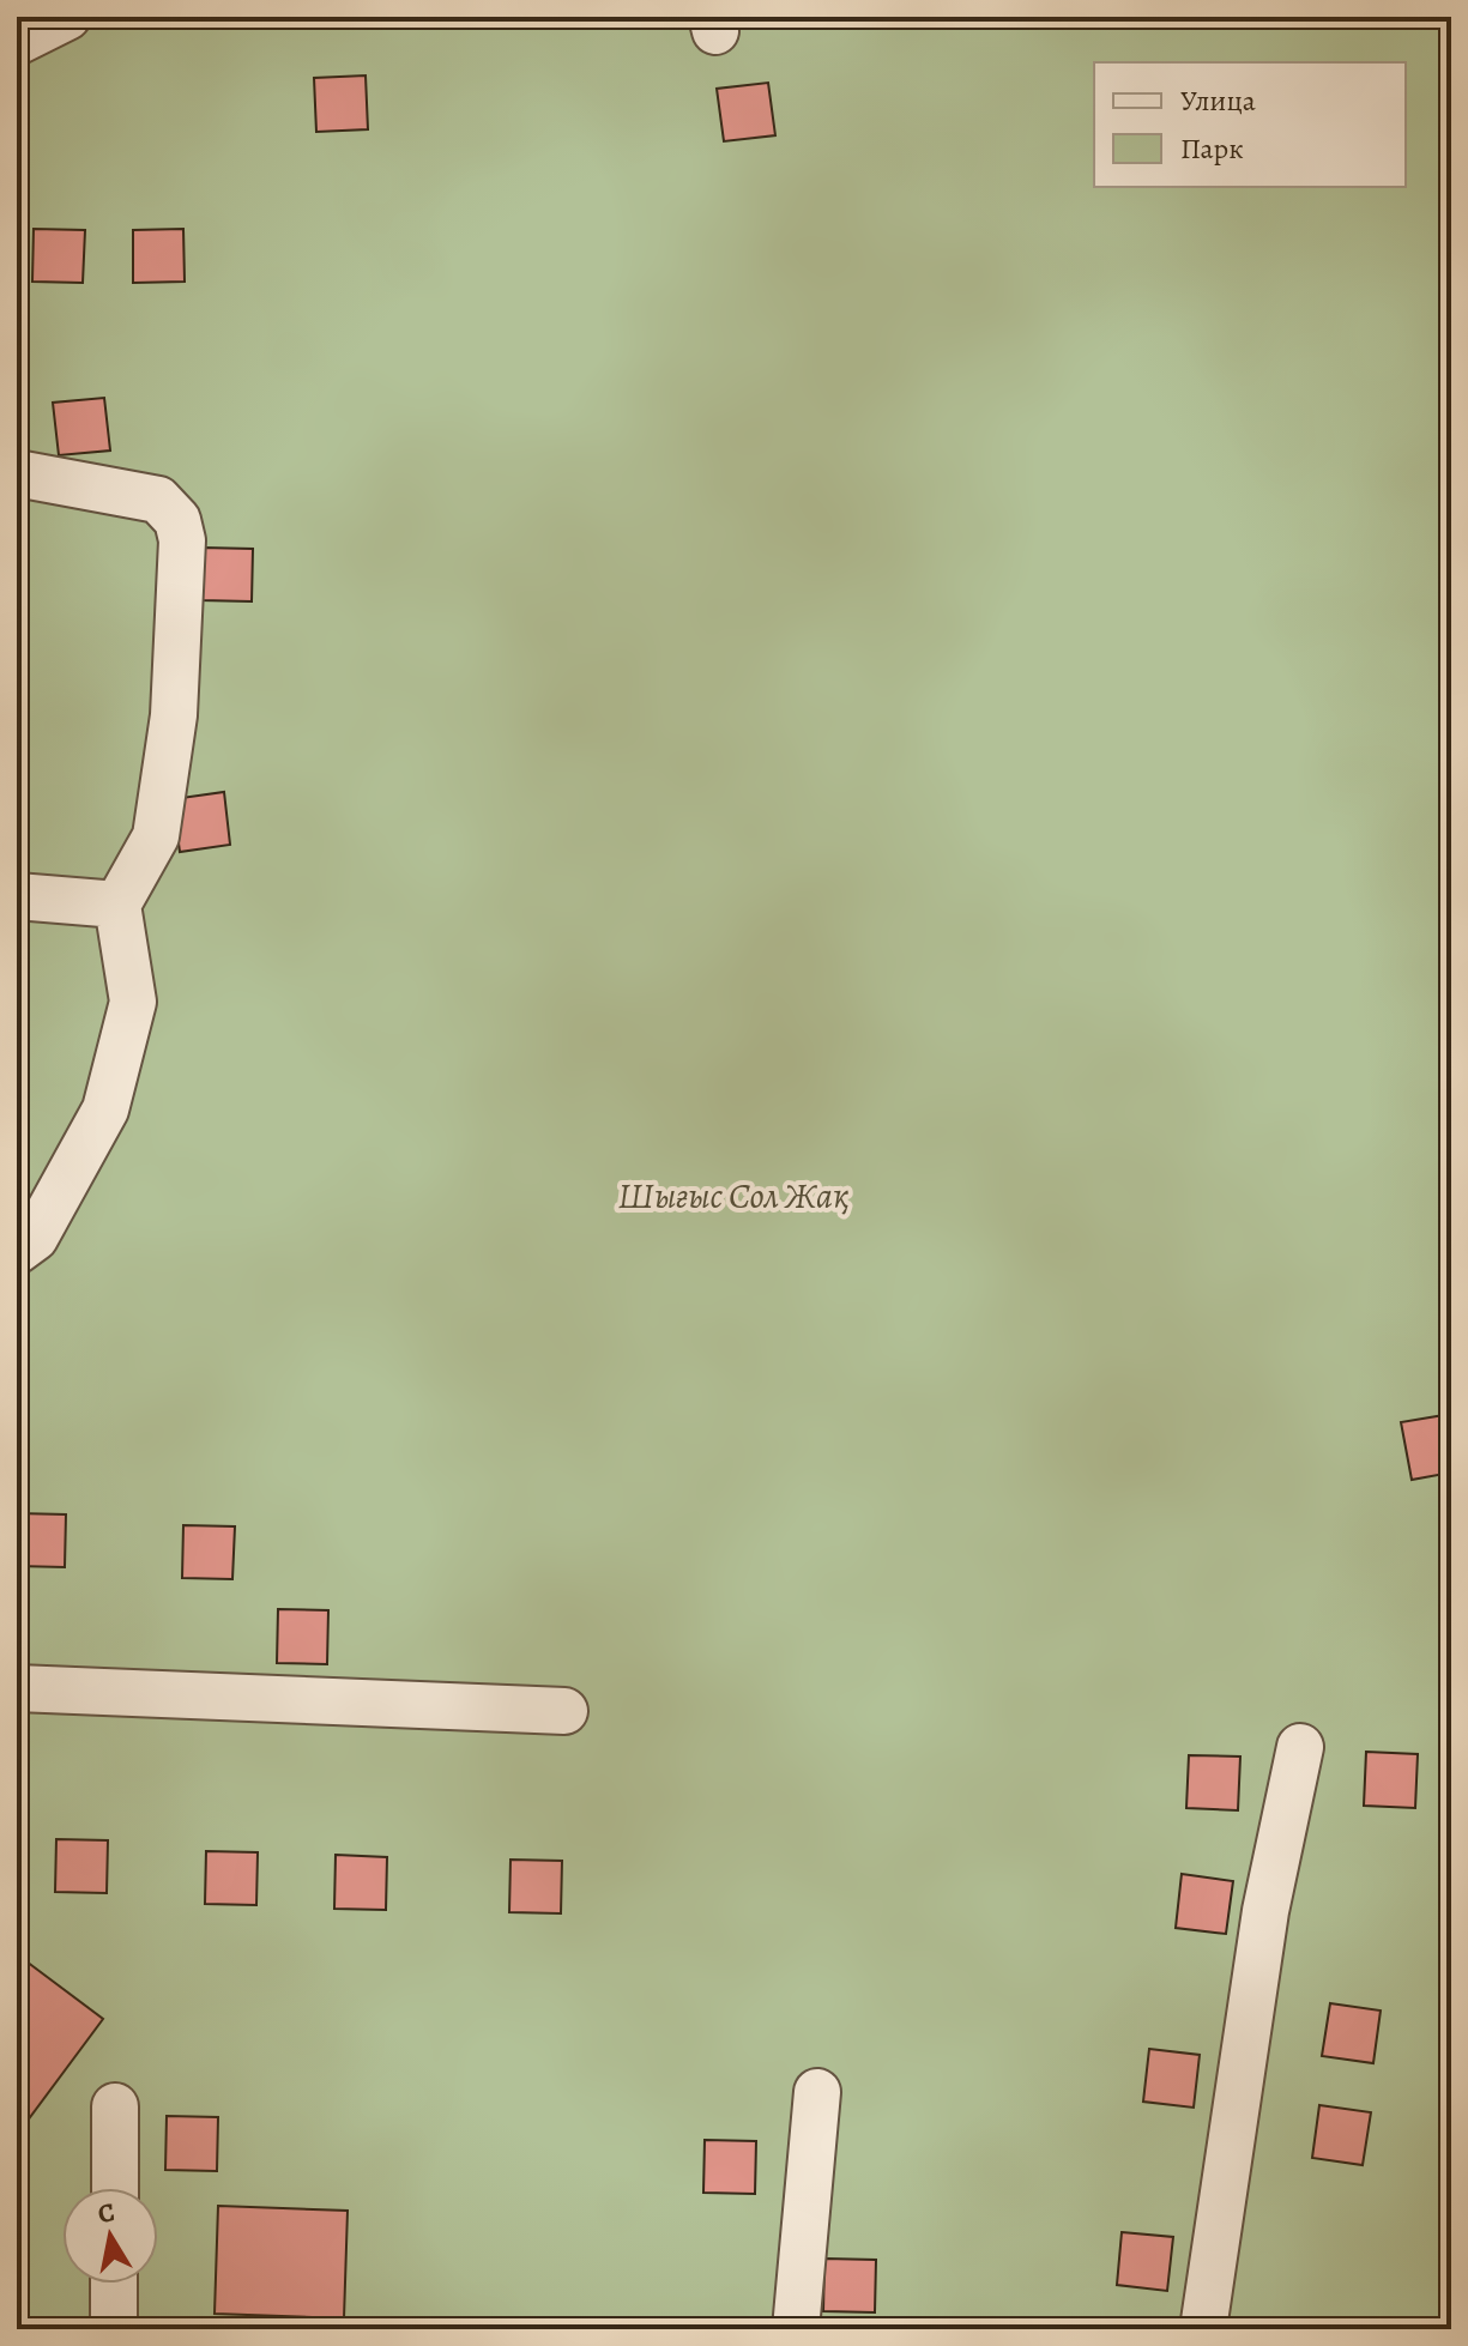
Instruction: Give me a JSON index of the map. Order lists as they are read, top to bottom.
{
  "parks": ["Шығыс Сол Жақ"],
  "legend": ["Улица", "Парк"],
  "north": "top"
}
